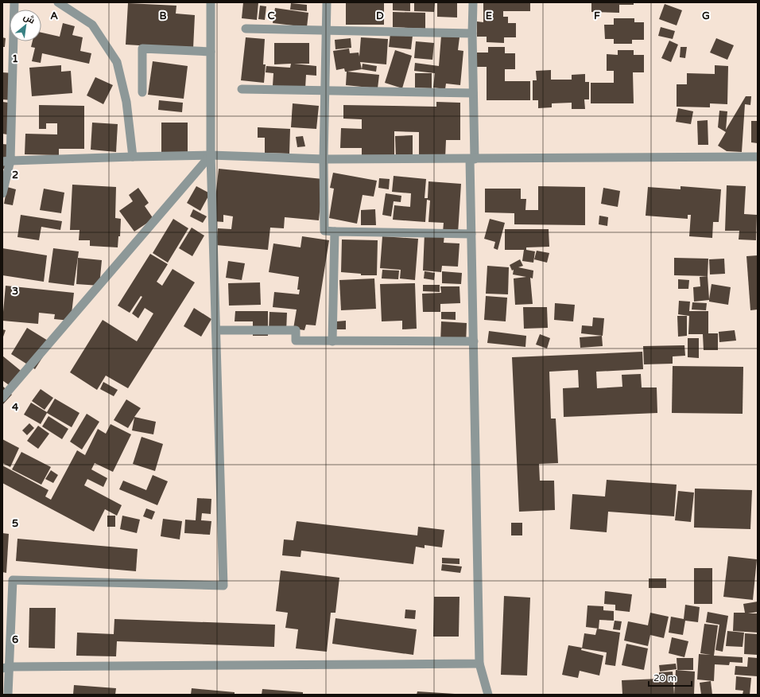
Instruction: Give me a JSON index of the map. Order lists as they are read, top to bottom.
{
  "scale_bar": "20 m",
  "north": "top right",
  "grid": {
    "columns": [
      "A",
      "B",
      "C",
      "D",
      "E",
      "F",
      "G"
    ],
    "rows": [
      "1",
      "2",
      "3",
      "4",
      "5",
      "6"
    ]
  }
}
